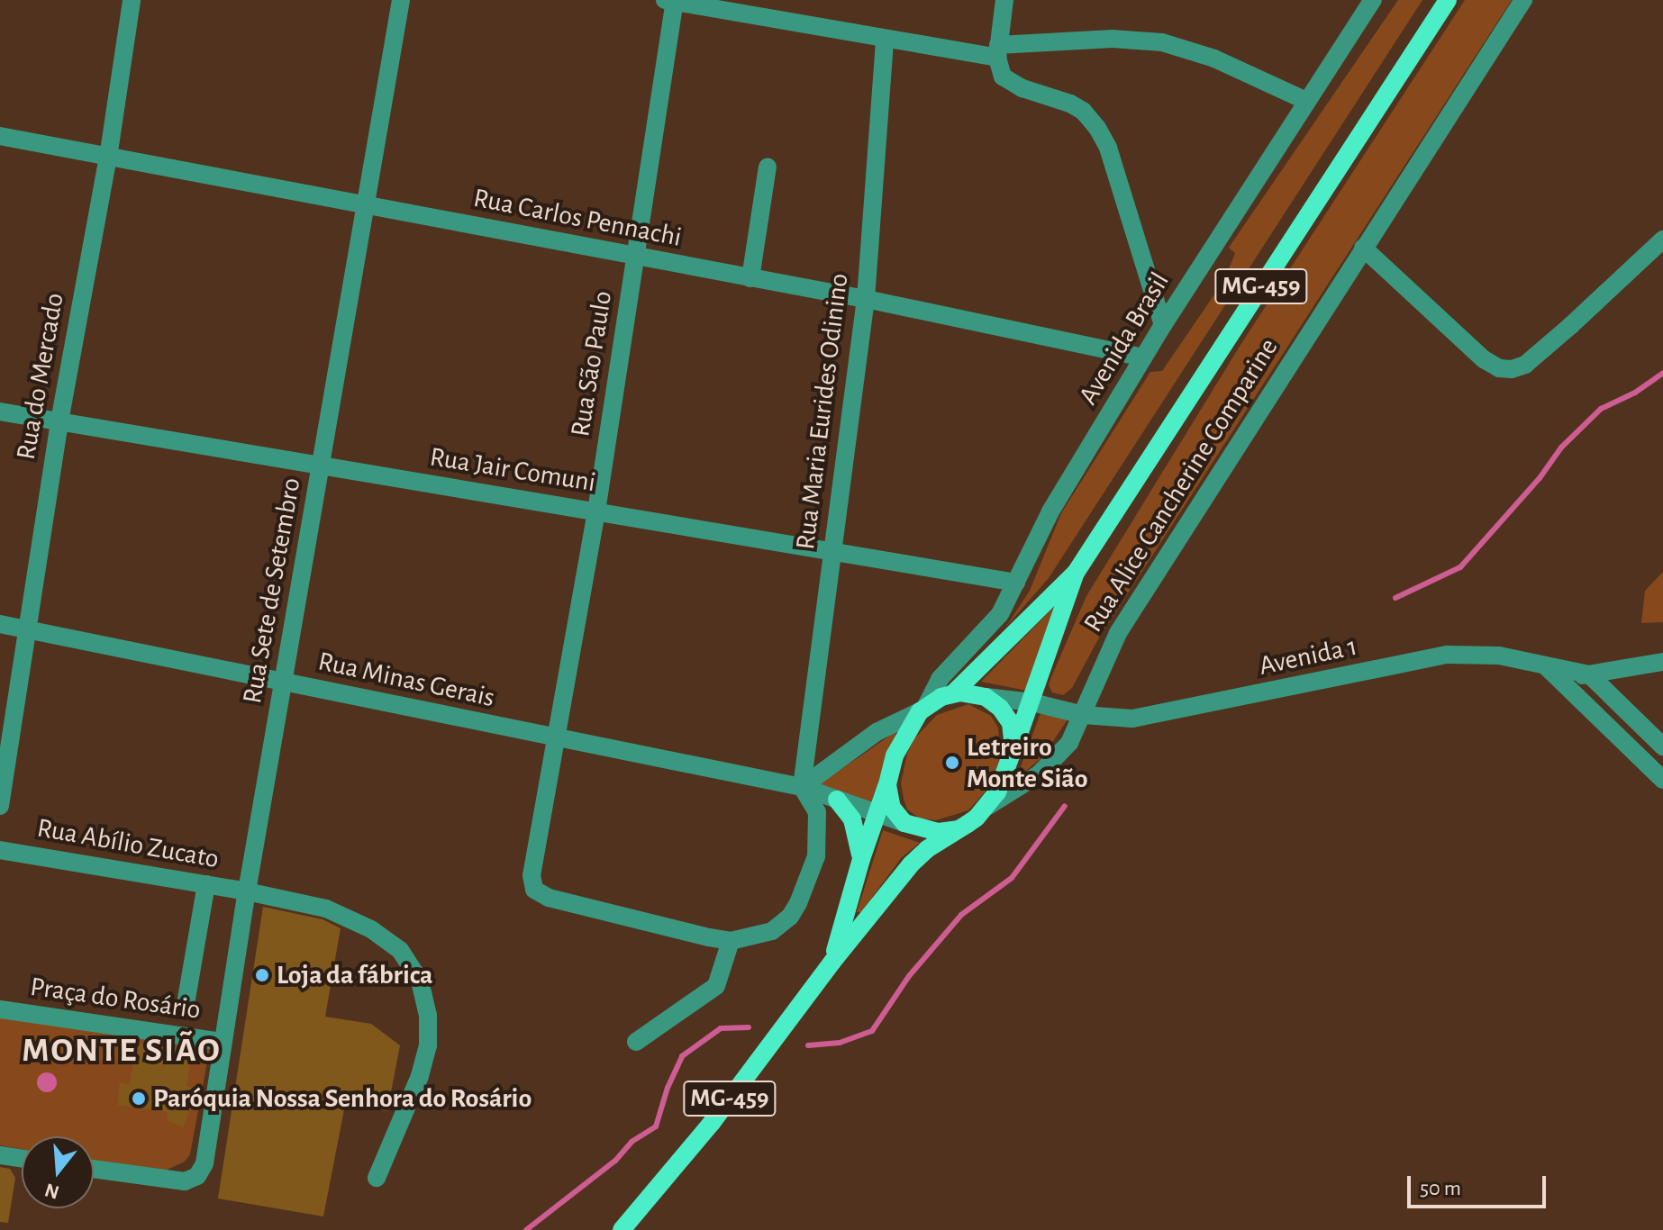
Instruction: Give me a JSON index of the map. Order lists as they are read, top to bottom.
{
  "streets": {
    "main road": ["MG-459"],
    "street": [
      "Rua Carlos Pennachi",
      "Avenida Brasil",
      "Rua São Paulo",
      "Rua do Mercado",
      "Rua Maria Eurides Odinino",
      "Rua Jair Comuni",
      "Rua Alice Cancherine Comparine",
      "Rua Sete de Setembro",
      "Avenida 1",
      "Rua Minas Gerais",
      "Rua Abílio Zucato",
      "Praça do Rosário"
    ]
  },
  "crossings": [
    ["Rua Carlos Pennachi", "Avenida Brasil"],
    ["Rua Carlos Pennachi", "Rua São Paulo"],
    ["Rua Carlos Pennachi", "Rua do Mercado"],
    ["Rua Carlos Pennachi", "Rua Maria Eurides Odinino"],
    ["Rua Carlos Pennachi", "Rua Sete de Setembro"],
    ["MG-459", "Avenida Brasil"],
    ["MG-459", "Rua Alice Cancherine Comparine"],
    ["MG-459", "Avenida 1"],
    ["MG-459", "Rua Minas Gerais"],
    ["Avenida Brasil", "Rua Jair Comuni"],
    ["Avenida Brasil", "Rua Alice Cancherine Comparine"],
    ["Avenida Brasil", "Avenida 1"],
    ["Avenida Brasil", "Rua Minas Gerais"],
    ["Rua São Paulo", "Rua Jair Comuni"],
    ["Rua São Paulo", "Rua Minas Gerais"],
    ["Rua do Mercado", "Rua Jair Comuni"],
    ["Rua do Mercado", "Rua Minas Gerais"],
    ["Rua Maria Eurides Odinino", "Rua Jair Comuni"],
    ["Rua Maria Eurides Odinino", "Rua Minas Gerais"],
    ["Rua Jair Comuni", "Rua Sete de Setembro"],
    ["Rua Alice Cancherine Comparine", "Avenida 1"],
    ["Rua Alice Cancherine Comparine", "Rua Minas Gerais"],
    ["Rua Sete de Setembro", "Rua Minas Gerais"],
    ["Rua Sete de Setembro", "Rua Abílio Zucato"],
    ["Rua Sete de Setembro", "Praça do Rosário"],
    ["Avenida 1", "Rua Minas Gerais"]
  ],
  "districts": ["MONTE SIÃO"],
  "places": ["Letreiro Monte Sião", "Loja da fábrica", "Paróquia Nossa Senhora do Rosário"],
  "scale_bar": "50 m",
  "north": "bottom"
}
